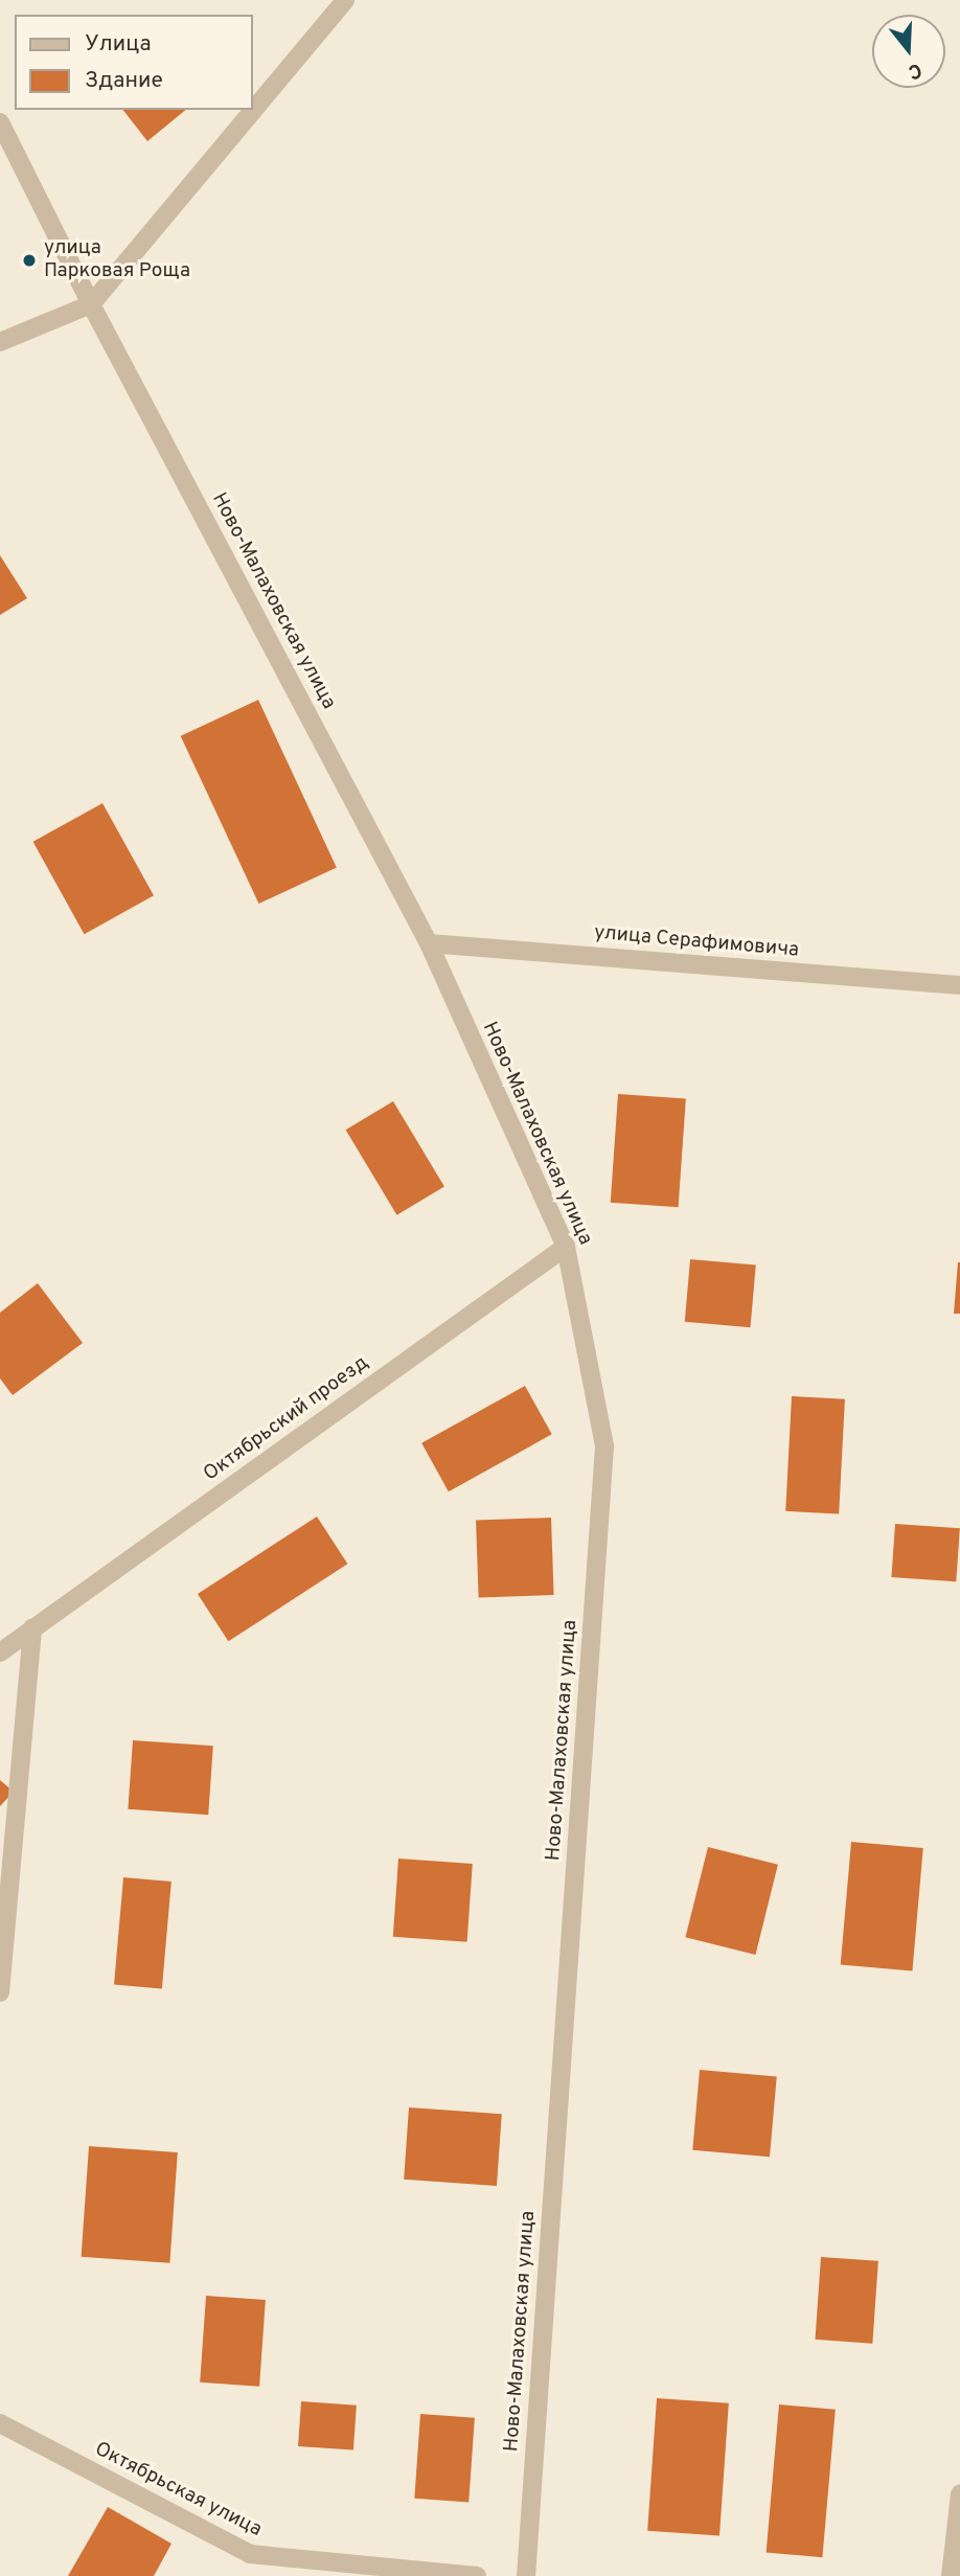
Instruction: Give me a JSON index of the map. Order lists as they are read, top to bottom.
{
  "streets": {
    "street": [
      "Ново-Малаховская улица",
      "улица Серафимовича",
      "Октябрьский проезд",
      "Октябрьская улица"
    ]
  },
  "crossings": [
    ["Ново-Малаховская улица", "улица Серафимовича"],
    ["Ново-Малаховская улица", "Октябрьский проезд"]
  ],
  "places": ["улица Парковая Роща"],
  "legend": ["Улица", "Здание"],
  "north": "bottom"
}
